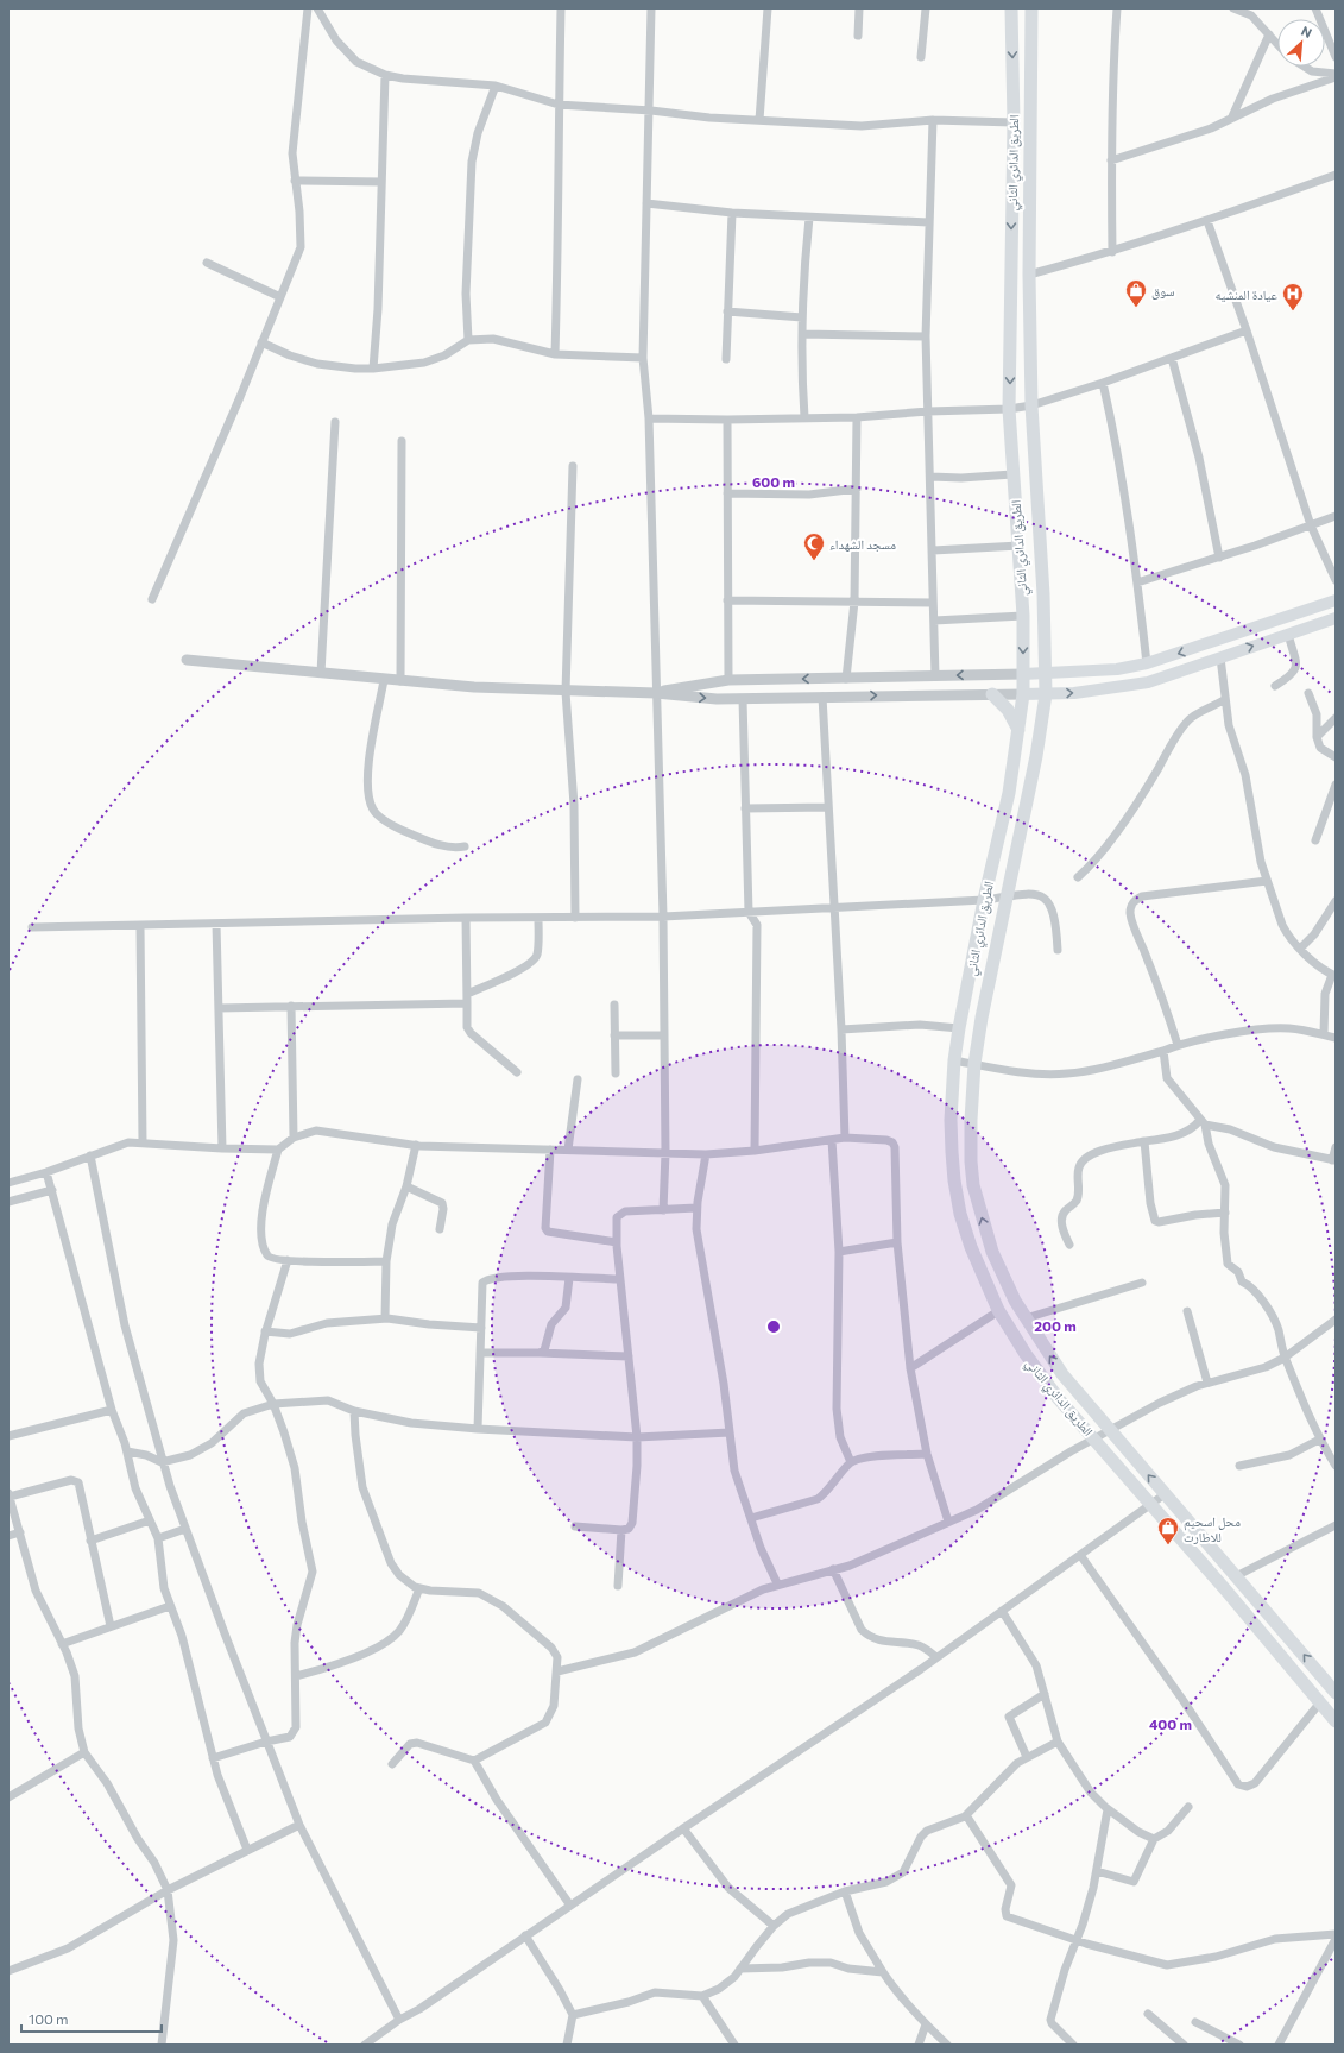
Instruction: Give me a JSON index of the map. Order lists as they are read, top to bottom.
{
  "streets": {
    "main road": ["الطريق الدائري الثاني"]
  },
  "places": {
    "shop": ["سوق", "محل اسحيم للاطارت"],
    "hospital": ["عيادة المنشيه"],
    "mosque": ["مسجد الشهداء"]
  },
  "scale_bar": "100 m",
  "north": "top right",
  "rings": ["600 m", "200 m", "400 m"]
}
